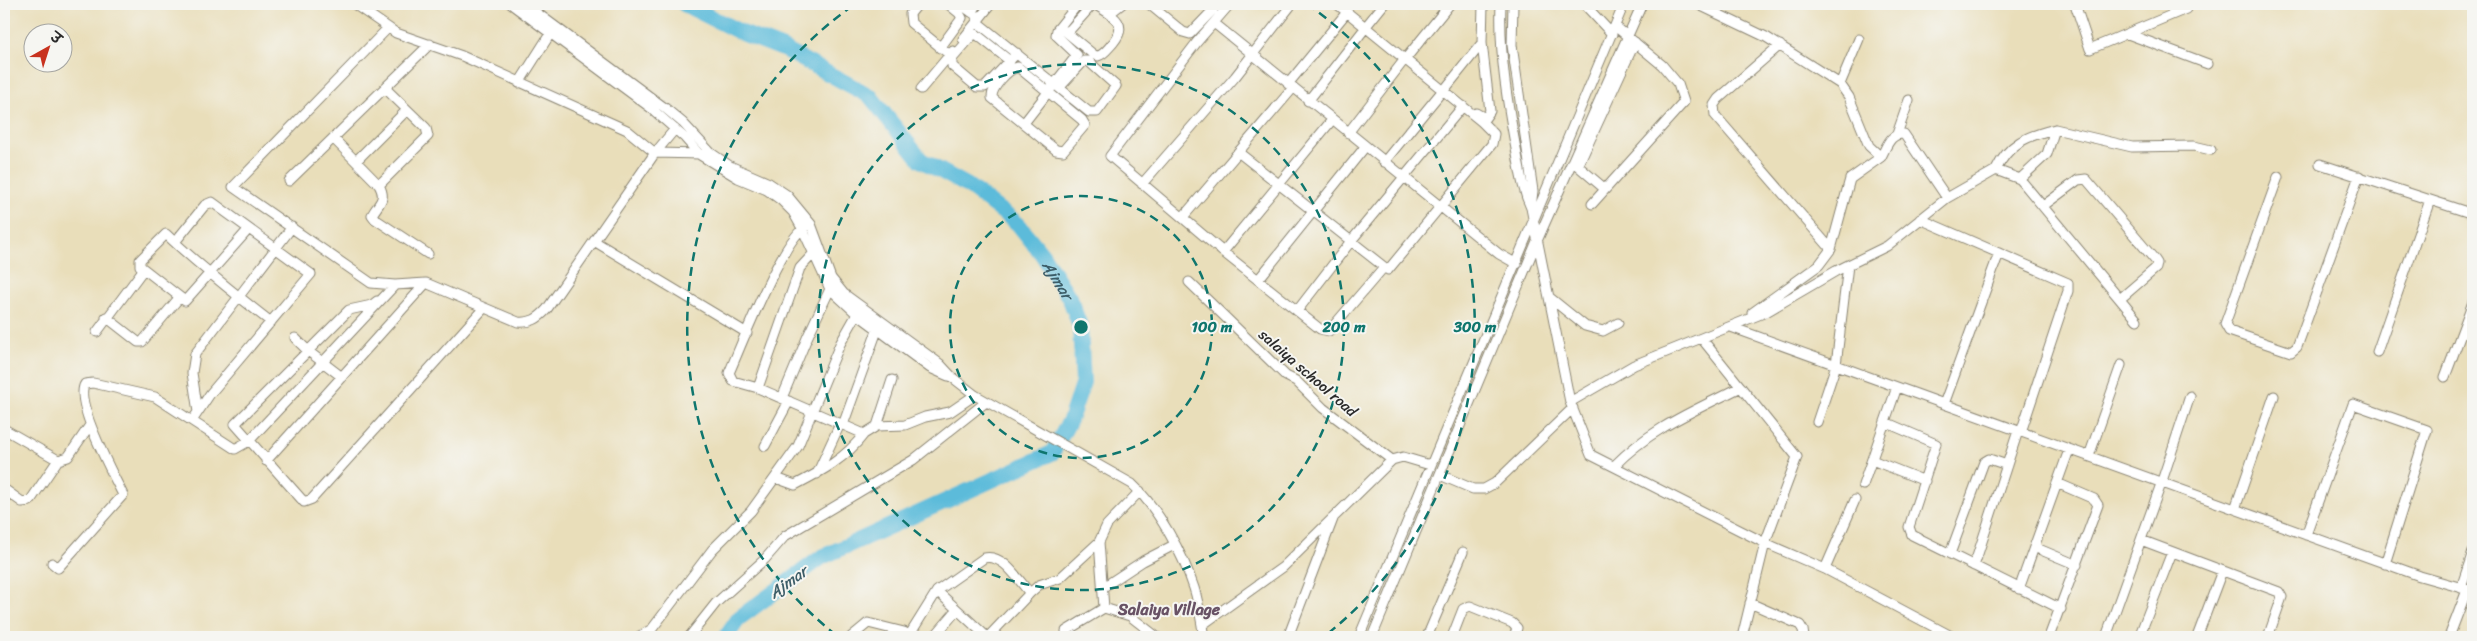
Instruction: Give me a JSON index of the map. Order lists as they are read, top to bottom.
{
  "streets": {
    "street": ["salaiya school road"]
  },
  "districts": ["Salaiya Village"],
  "water": ["Ajmar"],
  "north": "top right",
  "rings": ["100 m", "200 m", "300 m"]
}
